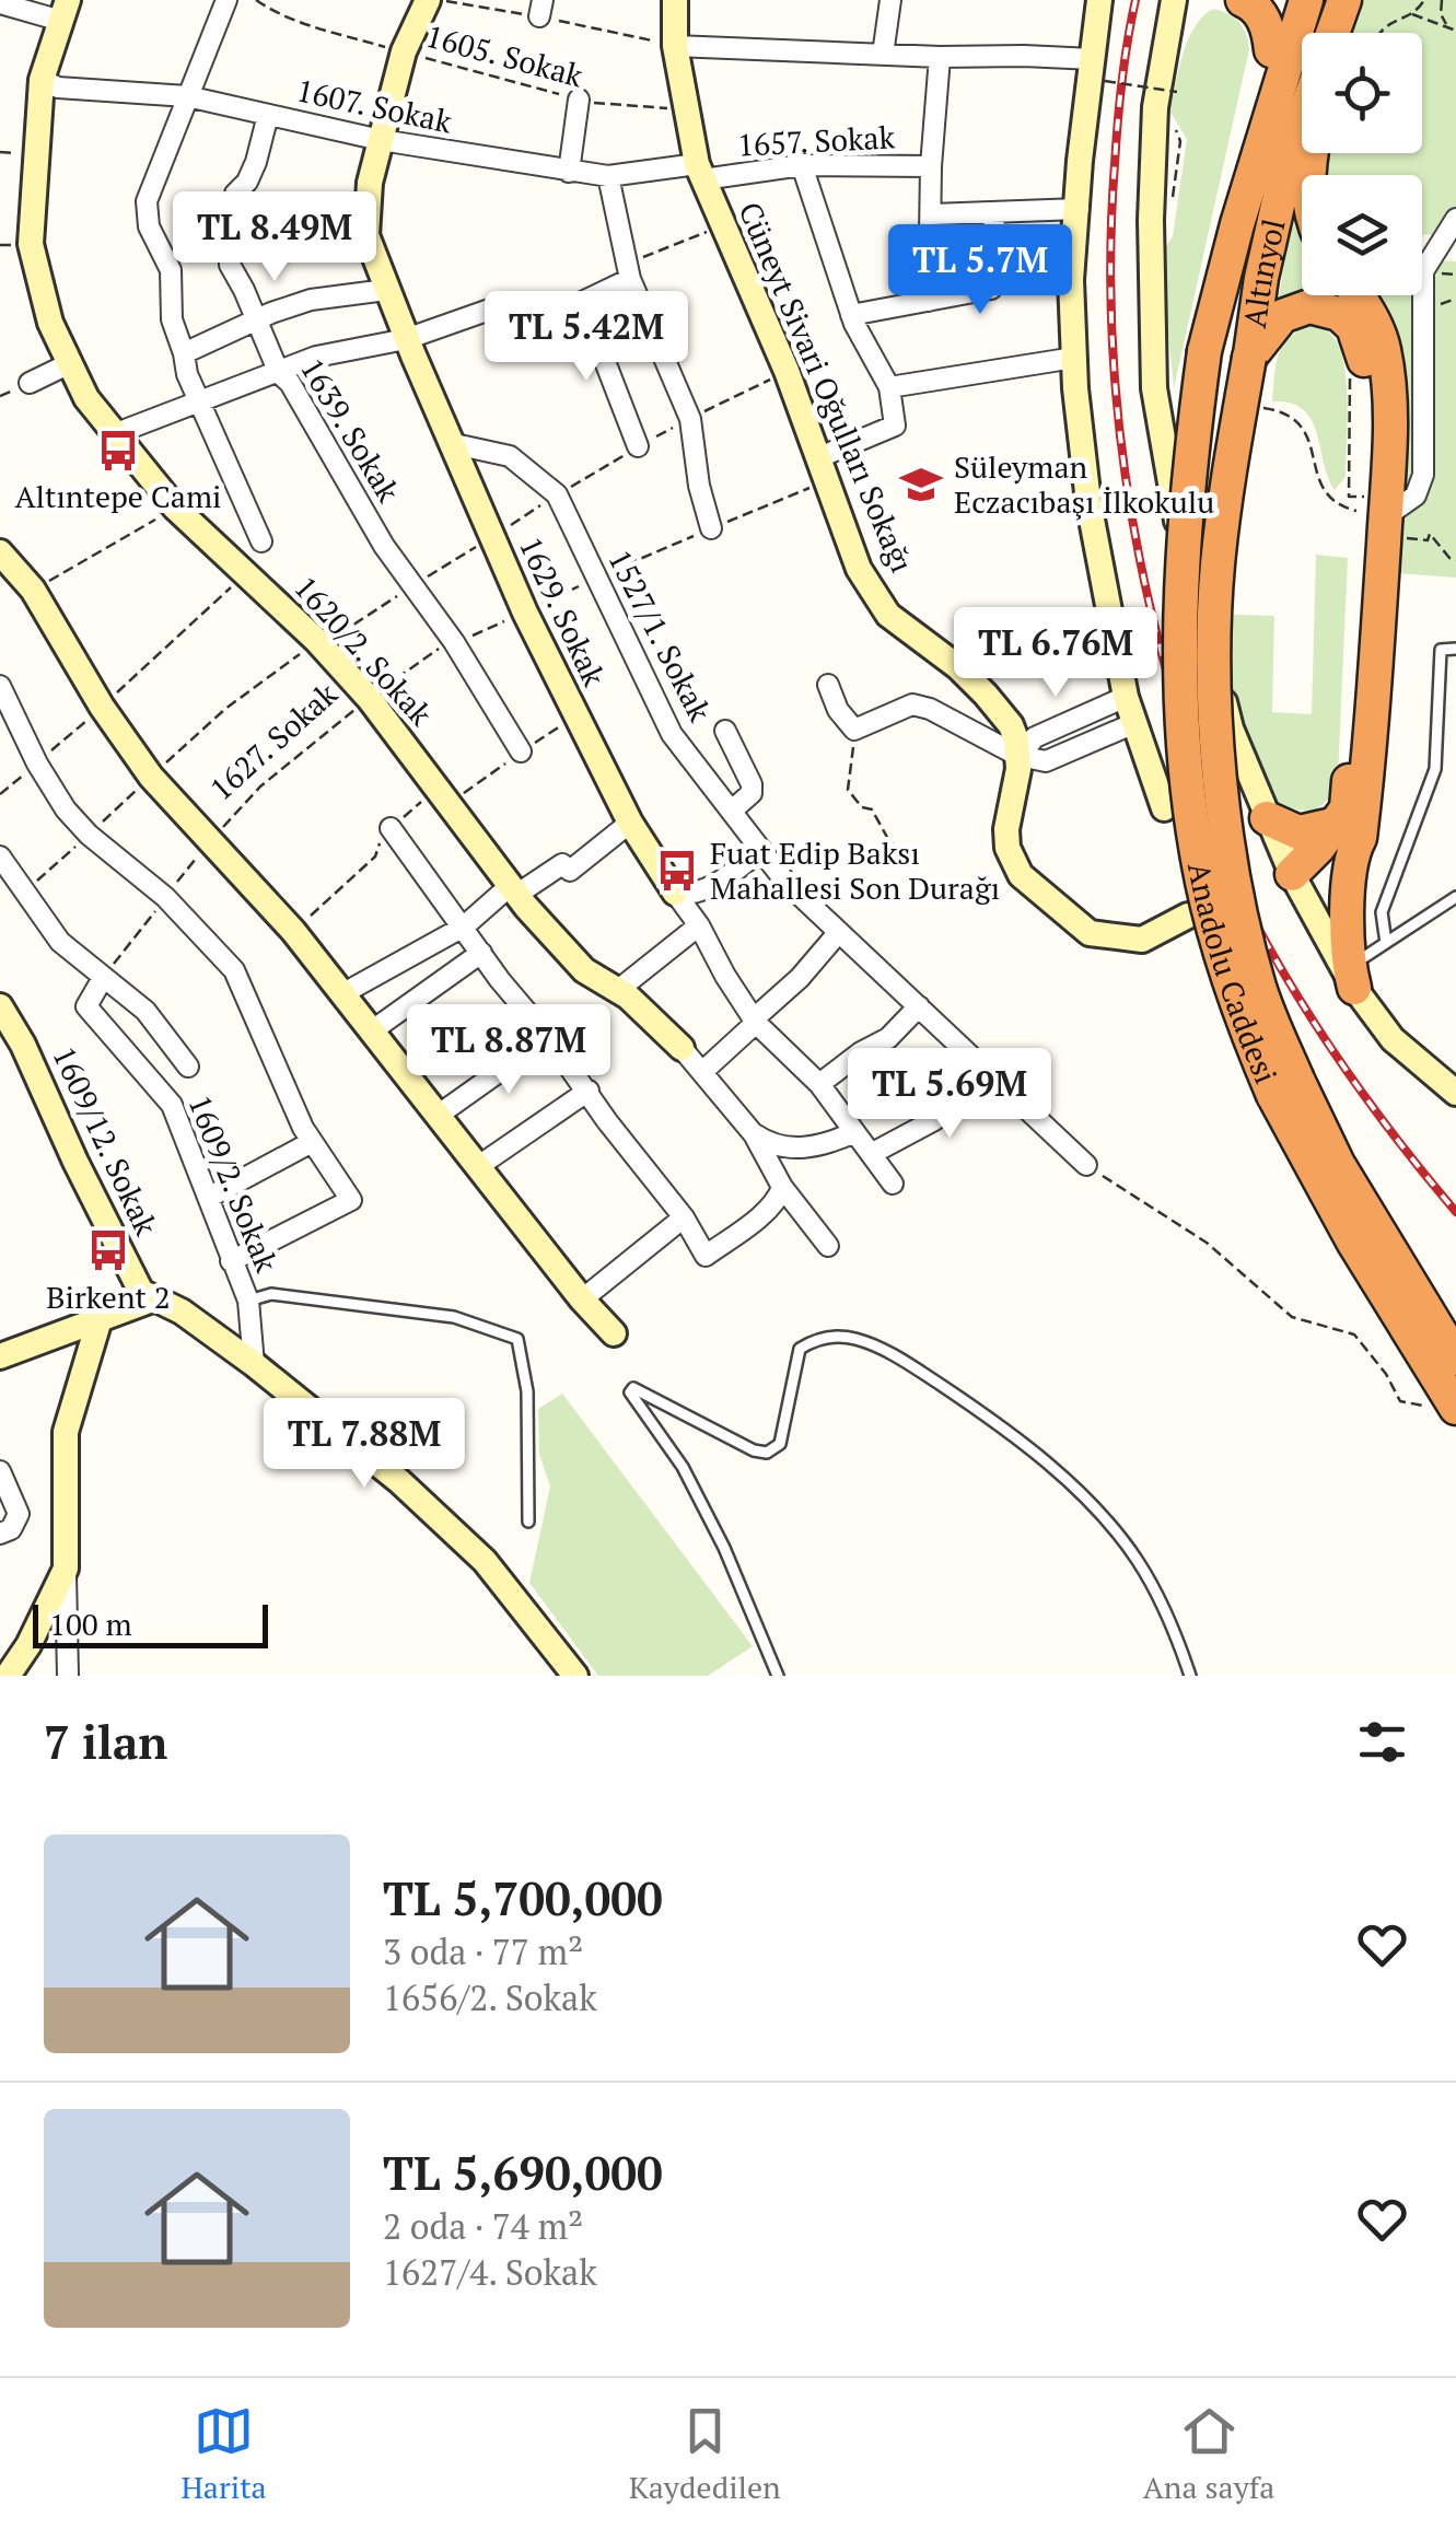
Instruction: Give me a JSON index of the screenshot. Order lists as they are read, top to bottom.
{
  "streets": {
    "highway": ["Altınyol", "Anadolu Caddesi"],
    "street": [
      "1607. Sokak",
      "1657. Sokak",
      "Cüneyt Sivari Oğulları Sokağı",
      "1639. Sokak",
      "1629. Sokak",
      "1527/1. Sokak",
      "1620/2. Sokak",
      "1609/12. Sokak",
      "1609/2. Sokak"
    ],
    "path": ["1605. Sokak", "1627. Sokak"]
  },
  "crossings": [
    ["1605. Sokak", "Cüneyt Sivari Oğulları Sokağı"],
    ["1605. Sokak", "1629. Sokak"],
    ["1607. Sokak", "1657. Sokak"],
    ["1607. Sokak", "Cüneyt Sivari Oğulları Sokağı"],
    ["1607. Sokak", "1639. Sokak"],
    ["1607. Sokak", "1629. Sokak"],
    ["1607. Sokak", "1620/2. Sokak"],
    ["1657. Sokak", "Cüneyt Sivari Oğulları Sokağı"],
    ["Altınyol", "Anadolu Caddesi"],
    ["Cüneyt Sivari Oğulları Sokağı", "1627. Sokak"],
    ["1639. Sokak", "1627. Sokak"],
    ["1629. Sokak", "1527/1. Sokak"],
    ["1629. Sokak", "1627. Sokak"],
    ["1527/1. Sokak", "1627. Sokak"],
    ["1620/2. Sokak", "1627. Sokak"],
    ["1627. Sokak", "1609/2. Sokak"]
  ],
  "places": {
    "bus stop": ["Altıntepe Cami", "Fuat Edip Baksı Mahallesi Son Durağı", "Birkent 2"],
    "school or university": ["Süleyman Eczacıbaşı İlkokulu"]
  },
  "scale_bar": "100 m",
  "page": {
    "price": [
      "TL 8.49M",
      "TL 5.7M",
      "TL 5.42M",
      "TL 6.76M",
      "TL 8.87M",
      "TL 5.69M",
      "TL 7.88M"
    ],
    "scale": "100 m",
    "heading": "7 ilan",
    "list": [
      {
        "name": "TL 5,700,000",
        "note": "3 oda · 77 m² · 1656/2. Sokak"
      },
      {
        "name": "TL 5,690,000",
        "note": "2 oda · 74 m² · 1627/4. Sokak"
      }
    ],
    "tabs": ["Harita", "Kaydedilen", "Ana sayfa"]
  }
}
